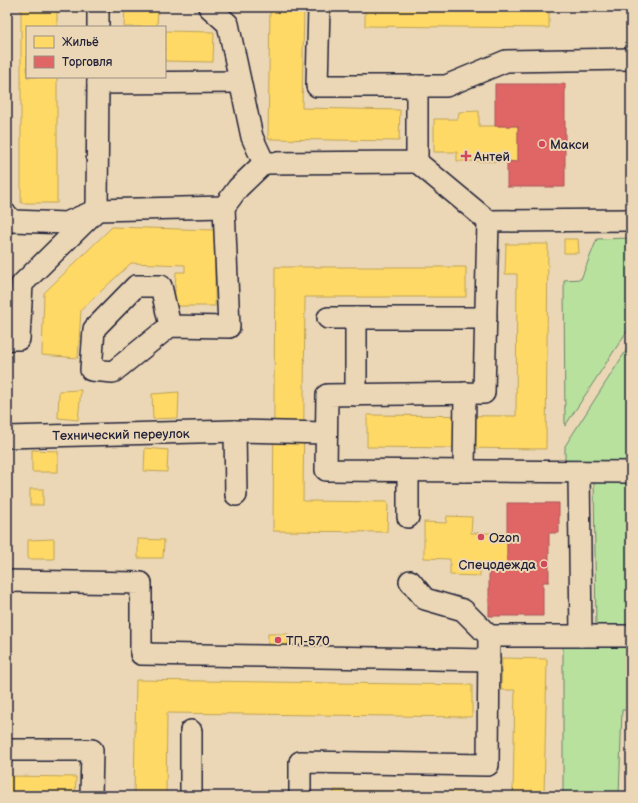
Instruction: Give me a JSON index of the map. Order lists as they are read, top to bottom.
{
  "streets": {
    "street": ["Технический переулок"]
  },
  "places": {
    "other": [
      "Макси",
      "Ozon",
      "Спецодежда",
      "ТП-570"
    ],
    "health": ["Антей"]
  },
  "legend": ["Жильё", "Торговля"]
}
